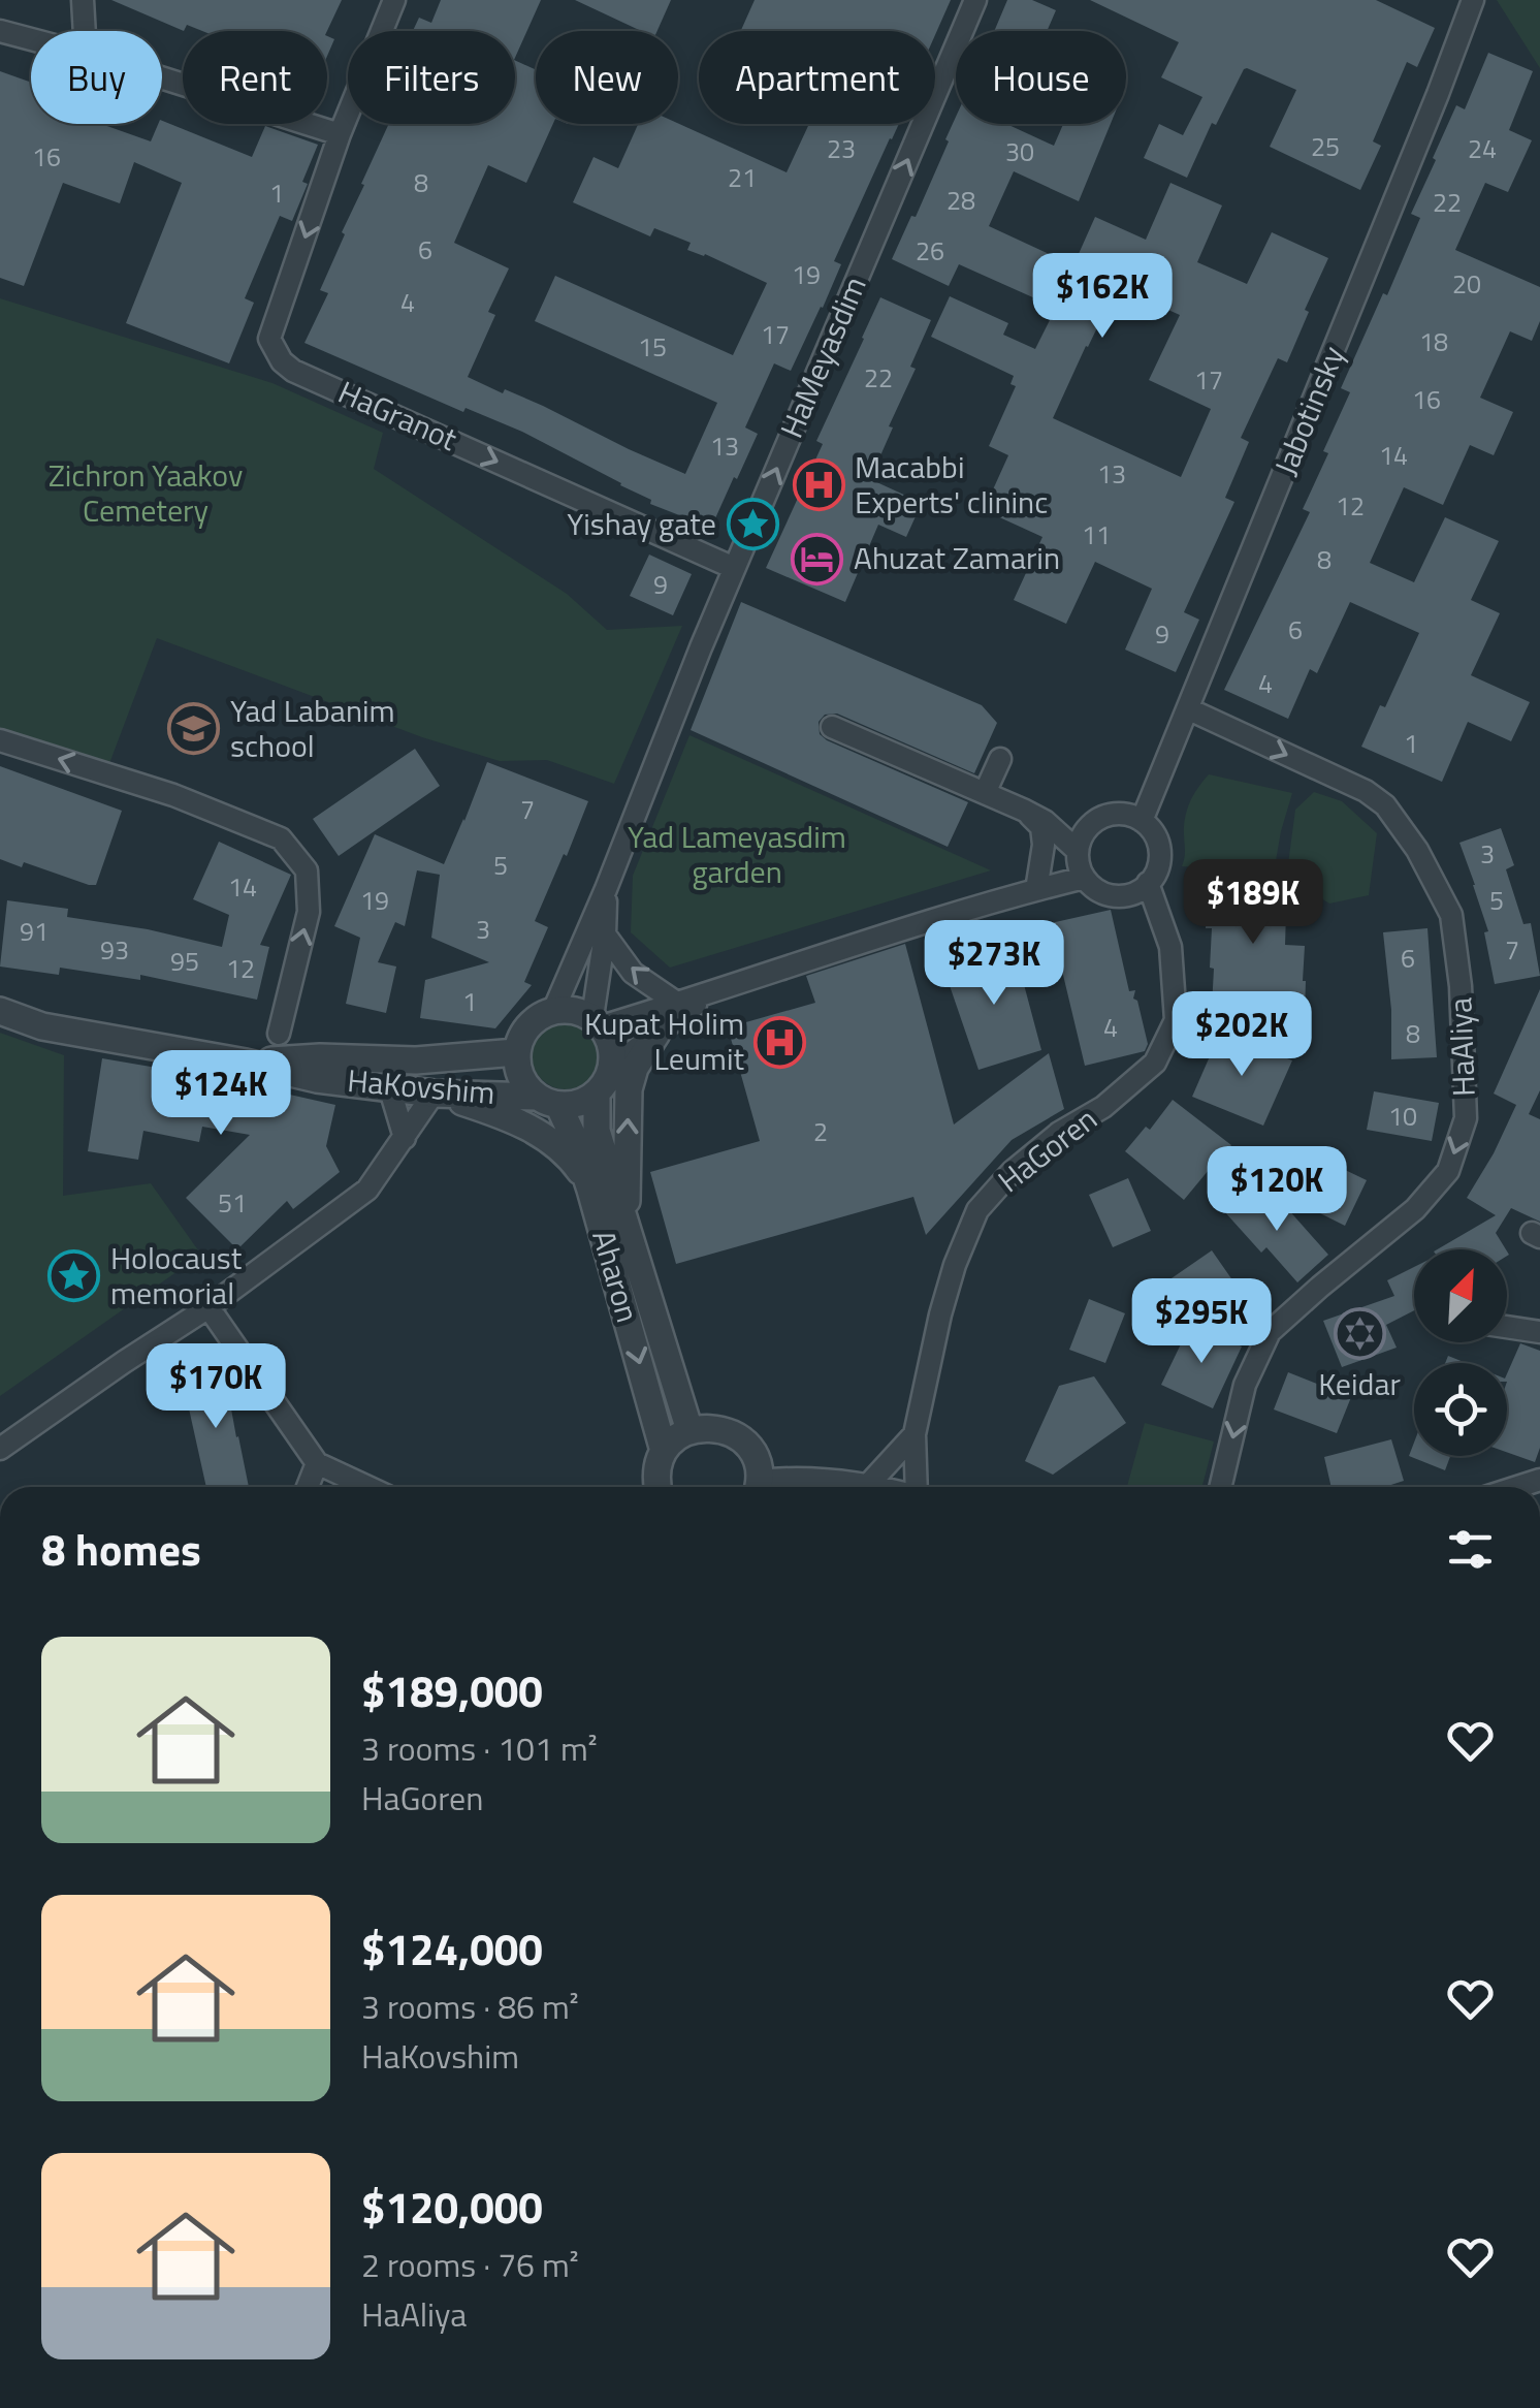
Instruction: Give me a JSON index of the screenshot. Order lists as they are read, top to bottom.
{
  "streets": {
    "street": [
      "HaMeyasdim",
      "Jabotinsky",
      "HaGranot",
      "HaAliya",
      "HaKovshim",
      "HaGoren",
      "Aharon"
    ]
  },
  "crossings": [
    ["HaMeyasdim", "HaGranot"],
    ["HaMeyasdim", "HaKovshim"],
    ["HaMeyasdim", "Aharon"],
    ["Jabotinsky", "HaAliya"],
    ["Jabotinsky", "HaGoren"],
    ["HaKovshim", "Aharon"]
  ],
  "one_way": ["HaMeyasdim"],
  "parks": ["Zichron Yaakov Cemetery", "Yad Lameyasdim garden"],
  "places": {
    "hospital": ["Macabbi Experts' clininc", "Kupat Holim Leumit"],
    "place": ["Yishay gate", "Holocaust memorial"],
    "hotel": ["Ahuzat Zamarin"],
    "school or university": ["Yad Labanim school"],
    "synagogue": ["Keidar"]
  },
  "house_numbers": [
    "25",
    "23",
    "24",
    "30",
    "16",
    "21",
    "8",
    "1",
    "28",
    "22",
    "6",
    "26",
    "19",
    "20",
    "4",
    "17",
    "18",
    "15",
    "22",
    "17",
    "16",
    "13",
    "14",
    "13",
    "12",
    "11",
    "8",
    "9",
    "6",
    "9",
    "4",
    "1",
    "7",
    "3",
    "5",
    "14",
    "19",
    "5",
    "3",
    "91",
    "93",
    "7",
    "6",
    "95",
    "12",
    "1",
    "4",
    "8",
    "10",
    "2",
    "51"
  ],
  "north": "top right",
  "page": {
    "chip": [
      "Buy",
      "Rent",
      "Filters",
      "New",
      "Apartment",
      "House"
    ],
    "price": [
      "$162K",
      "$189K",
      "$273K",
      "$202K",
      "$124K",
      "$120K",
      "$295K",
      "$170K"
    ],
    "heading": "8 homes",
    "list": [
      {
        "name": "$189,000",
        "note": "3 rooms · 101 m² · HaGoren"
      },
      {
        "name": "$124,000",
        "note": "3 rooms · 86 m² · HaKovshim"
      },
      {
        "name": "$120,000",
        "note": "2 rooms · 76 m² · HaAliya"
      }
    ]
  }
}
